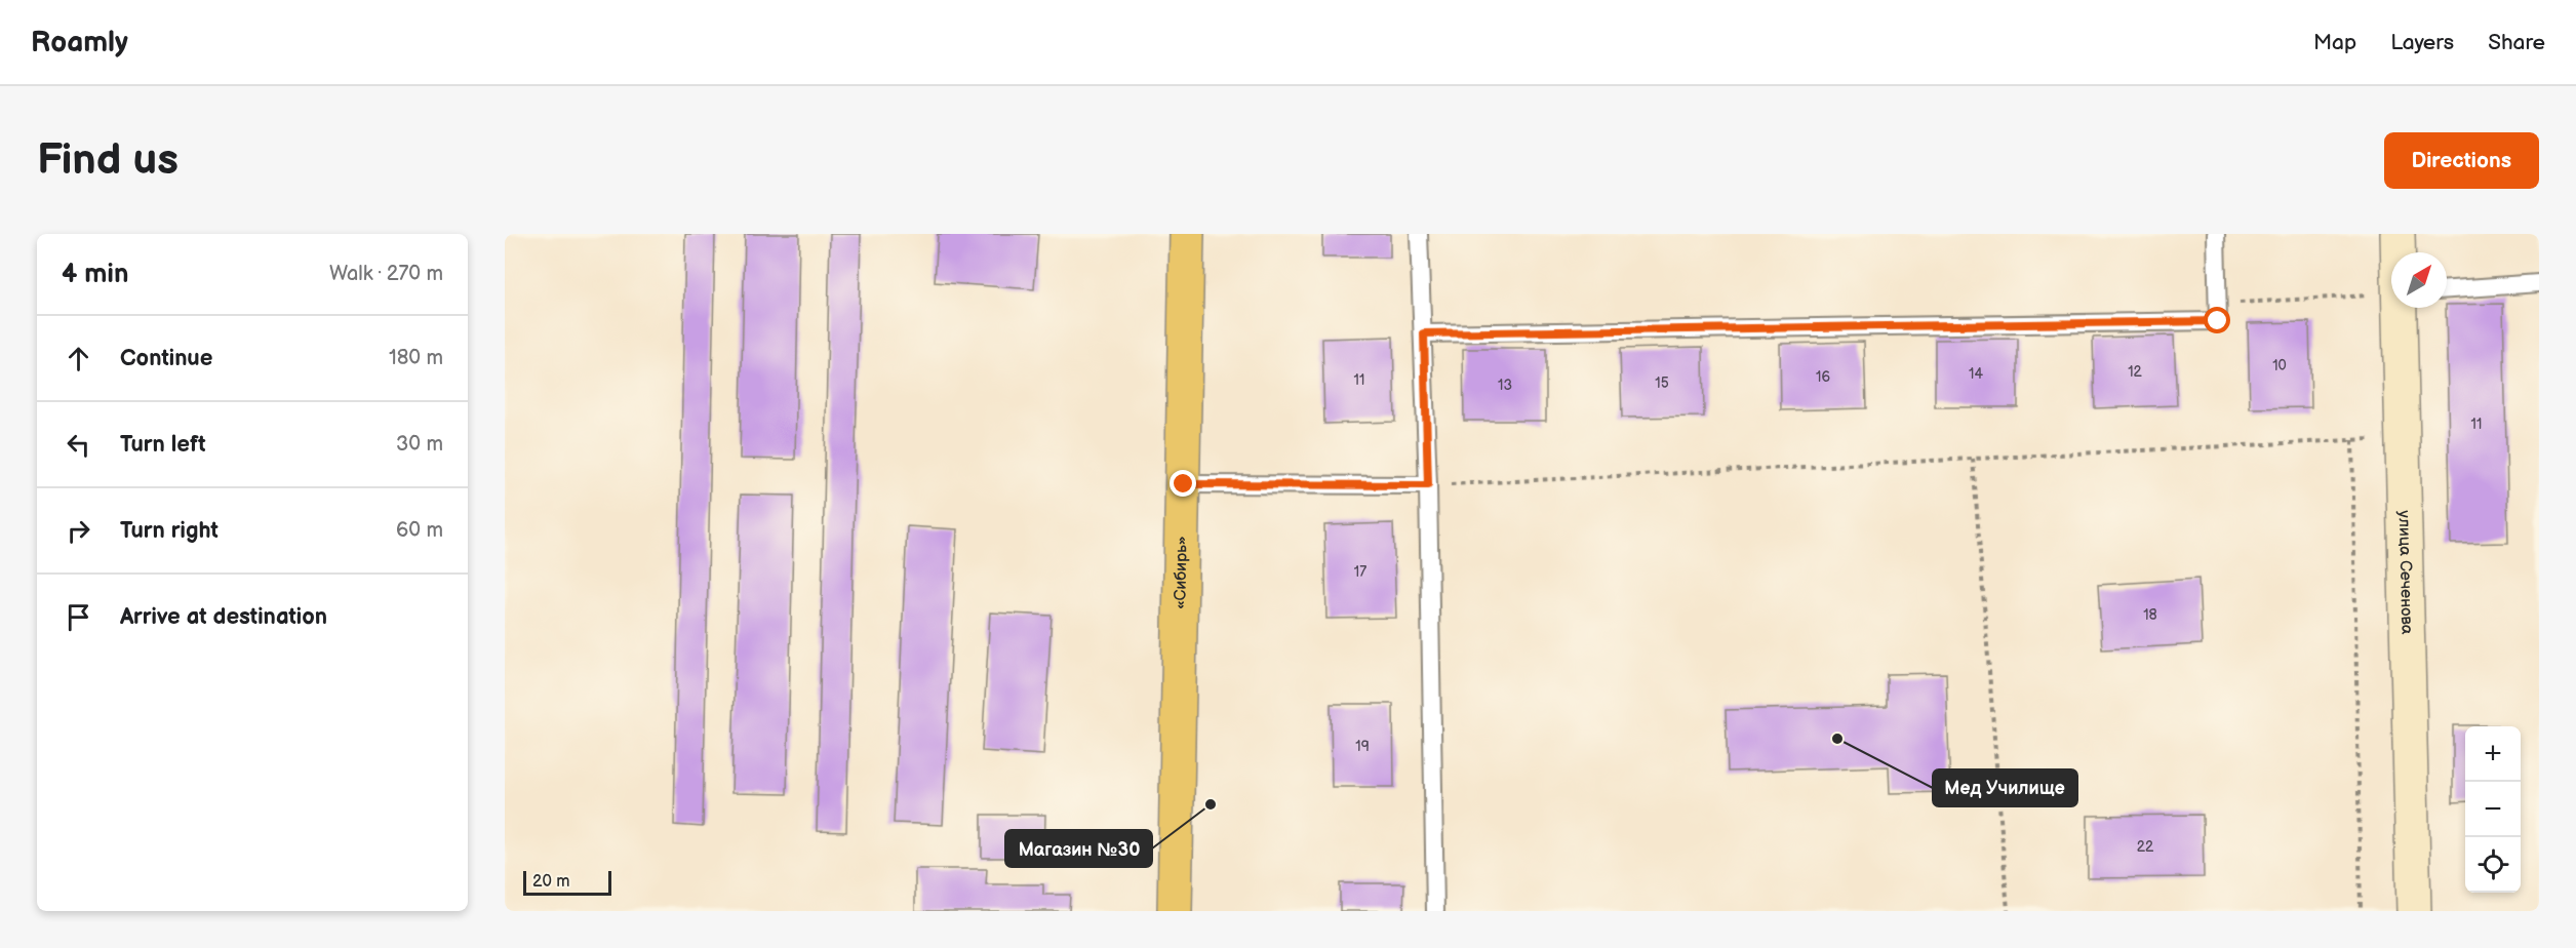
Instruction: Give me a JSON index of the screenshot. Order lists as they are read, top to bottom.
{
  "streets": {
    "main road": ["«Сибирь»"],
    "street": ["улица Сеченова"]
  },
  "places": ["Мед Училище", "Магазин №30"],
  "house_numbers": [
    "10",
    "12",
    "14",
    "16",
    "11",
    "15",
    "13",
    "11",
    "17",
    "18",
    "19",
    "22"
  ],
  "scale_bar": "20 m",
  "north": "top right",
  "page": {
    "header": "Roamly",
    "nav": ["Map", "Layers", "Share"],
    "buttons": "Directions",
    "title": "Find us",
    "heading": ["4 min", "Walk · 270 m"],
    "list": [
      ["Continue", "180 m"],
      ["Turn left", "30 m"],
      ["Turn right", "60 m"],
      "Arrive at destination"
    ],
    "map_buttons": ["+", "−"],
    "scale": "20 m"
  }
}
